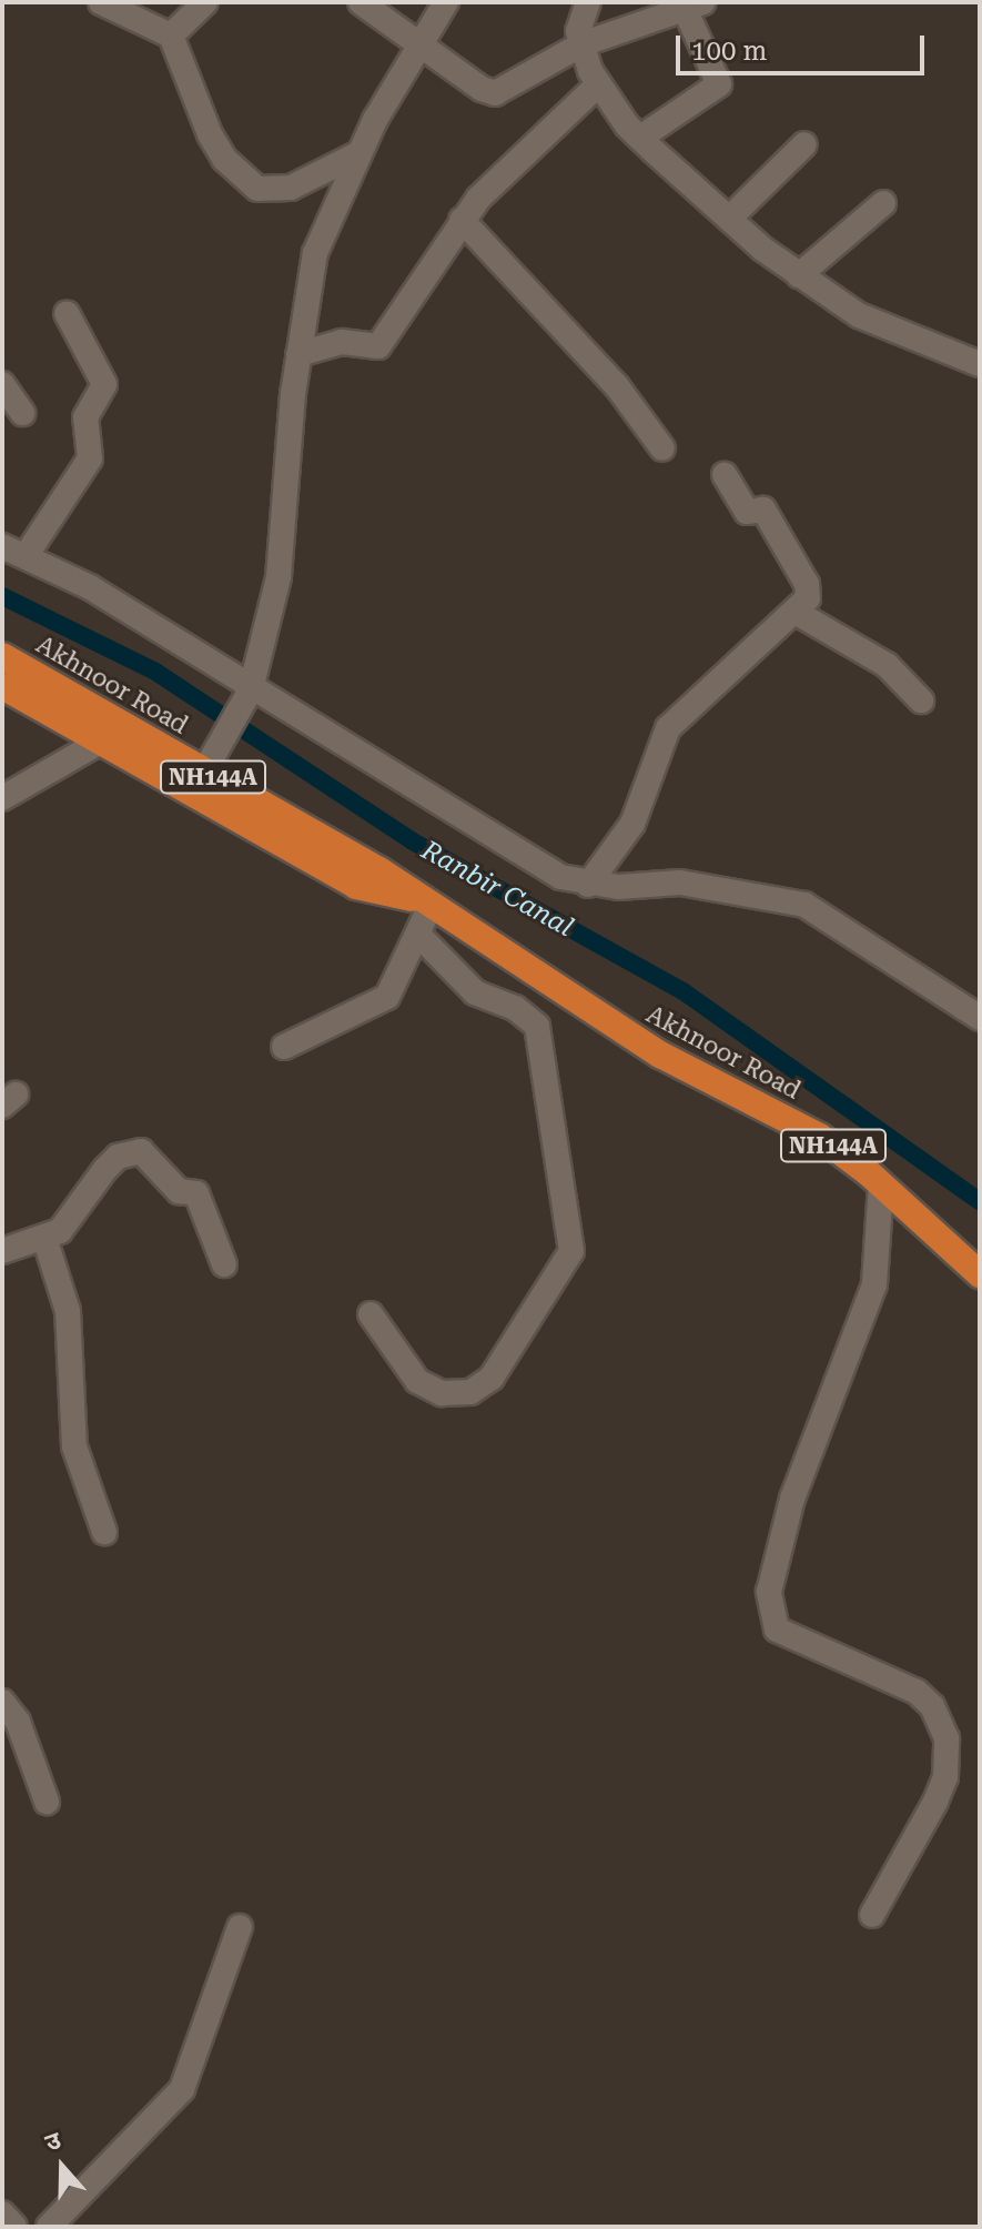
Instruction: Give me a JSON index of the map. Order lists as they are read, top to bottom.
{
  "streets": {
    "highway": ["Akhnoor Road", "NH144A"]
  },
  "water": ["Ranbir Canal"],
  "scale_bar": "100 m",
  "north": "top"
}
